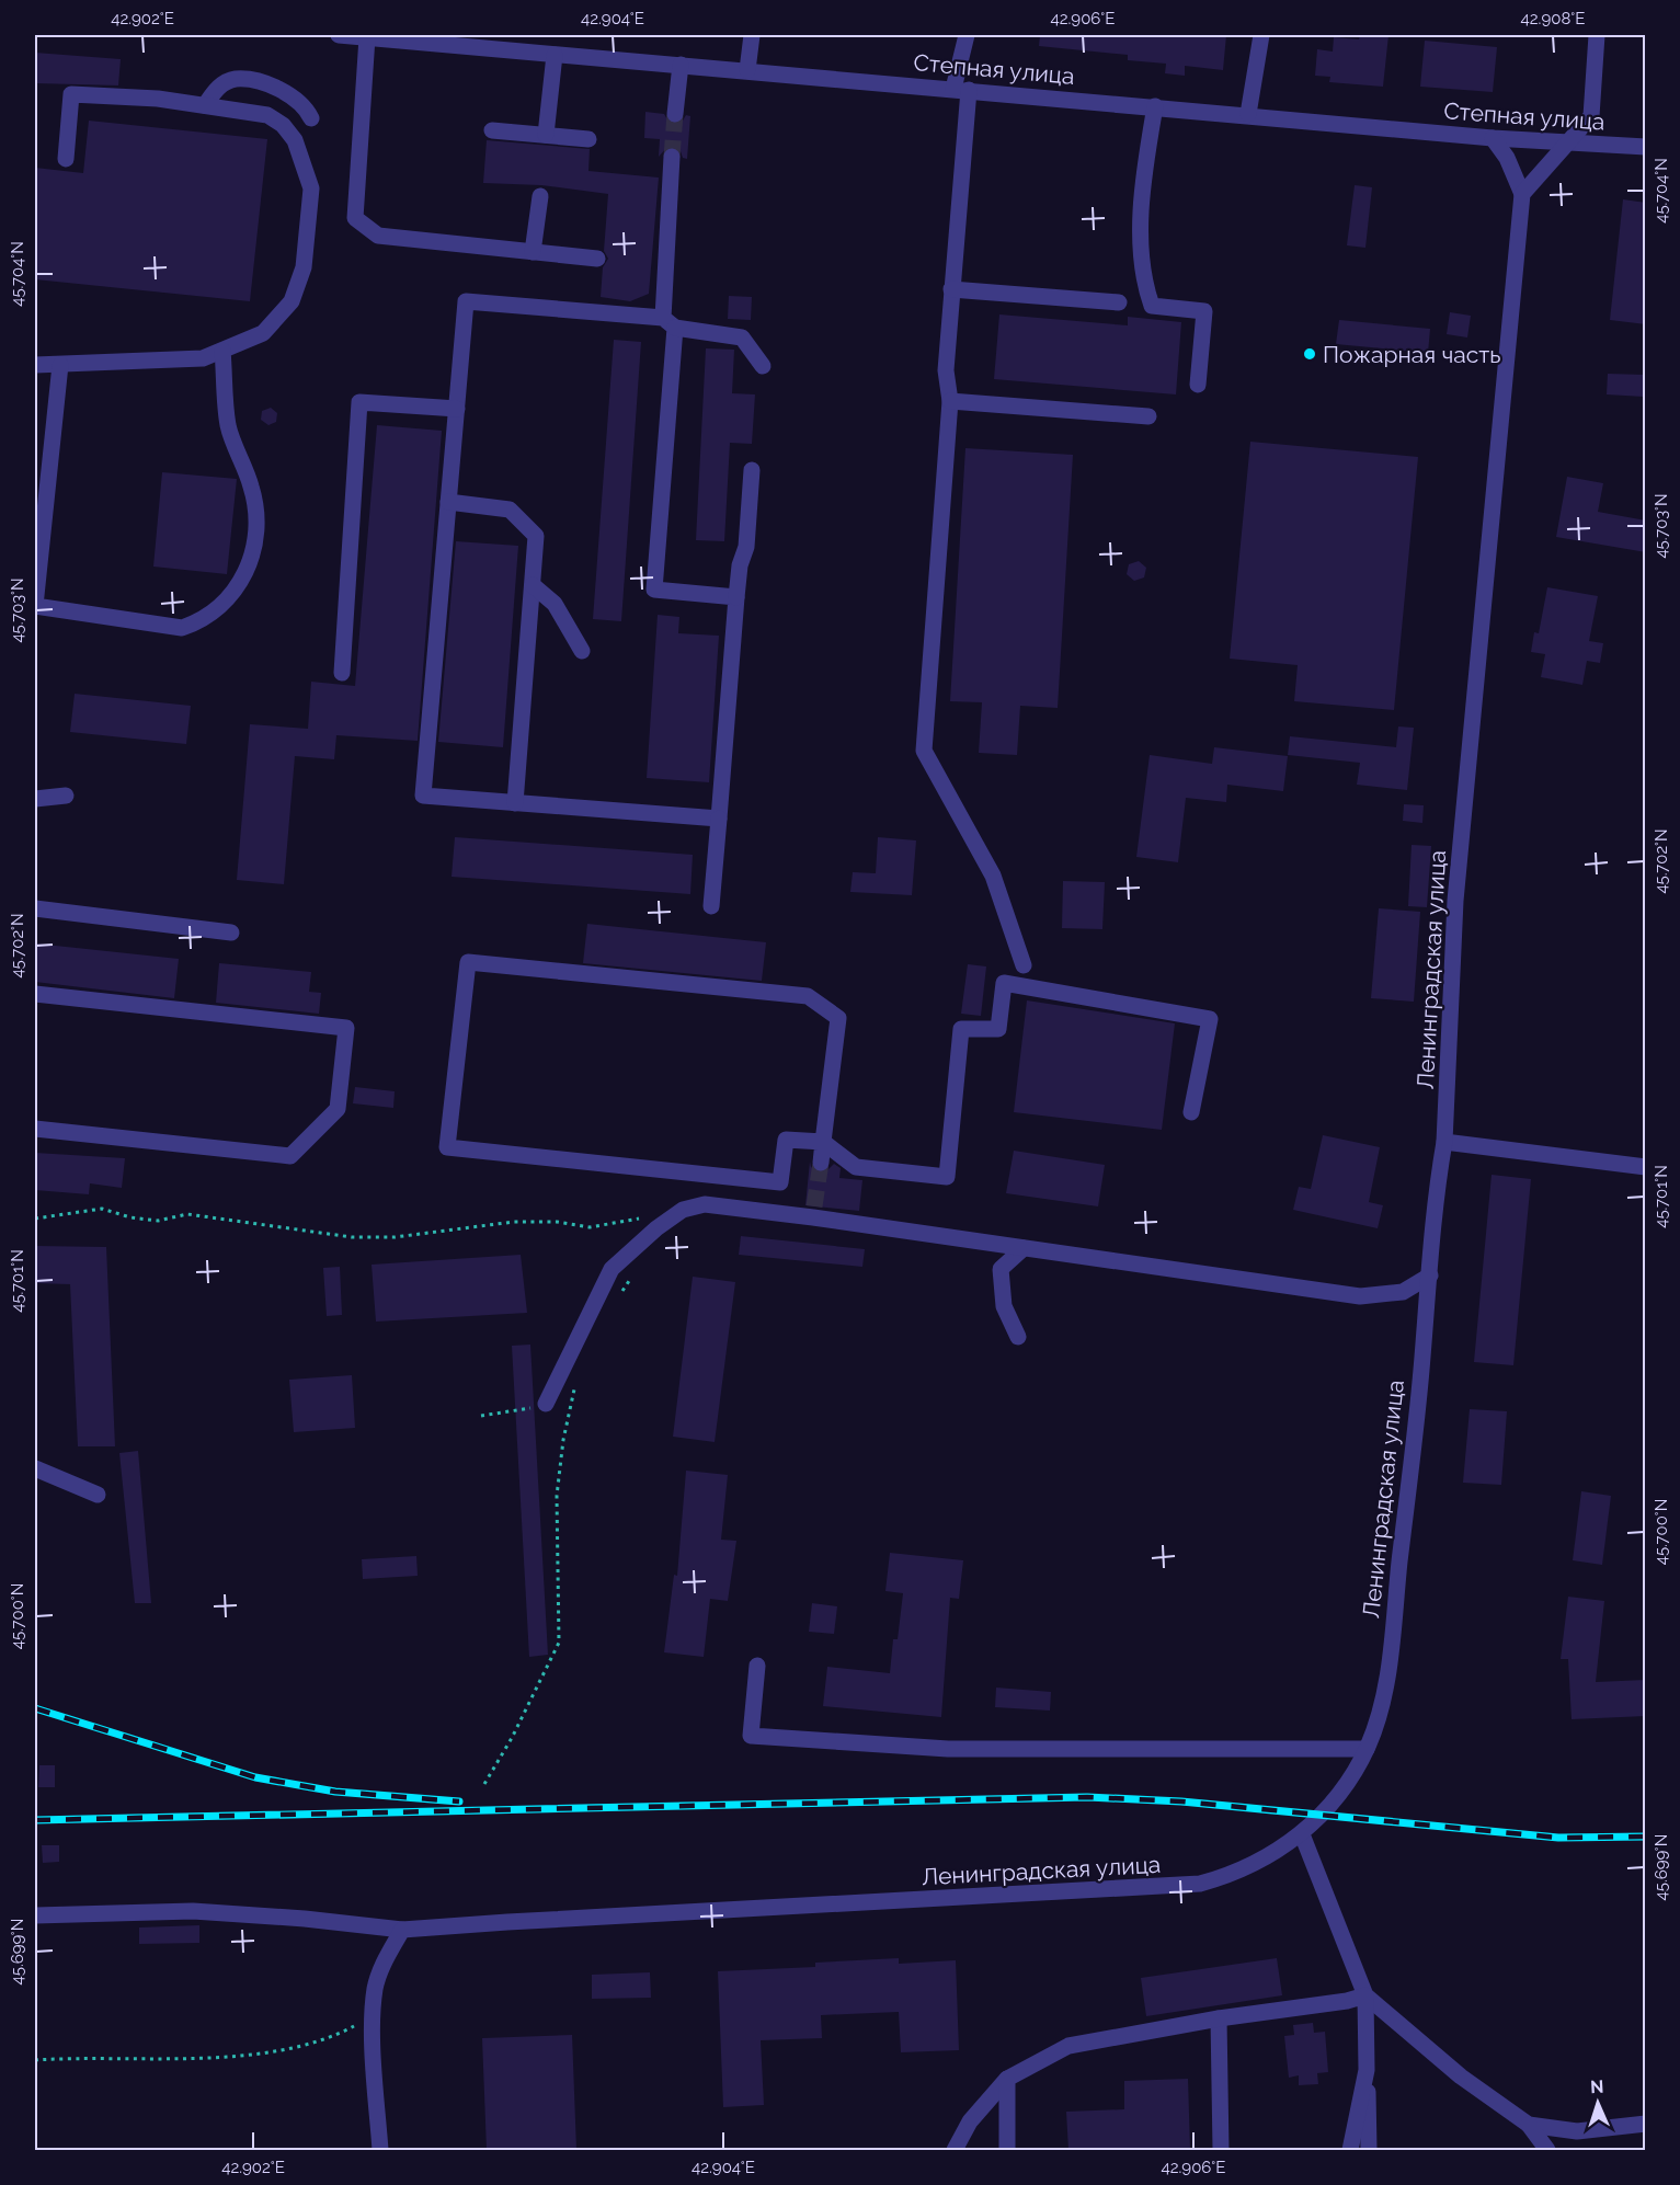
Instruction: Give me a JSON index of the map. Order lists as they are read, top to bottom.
{
  "streets": {
    "street": ["Степная улица", "Ленинградская улица"]
  },
  "places": ["Пожарная часть"],
  "north": "top",
  "coordinates": [
    "42.902°E",
    "42.904°E",
    "42.906°E",
    "42.908°E",
    "45.704°N",
    "45.703°N",
    "45.702°N",
    "45.701°N",
    "45.700°N",
    "45.699°N"
  ]
}
